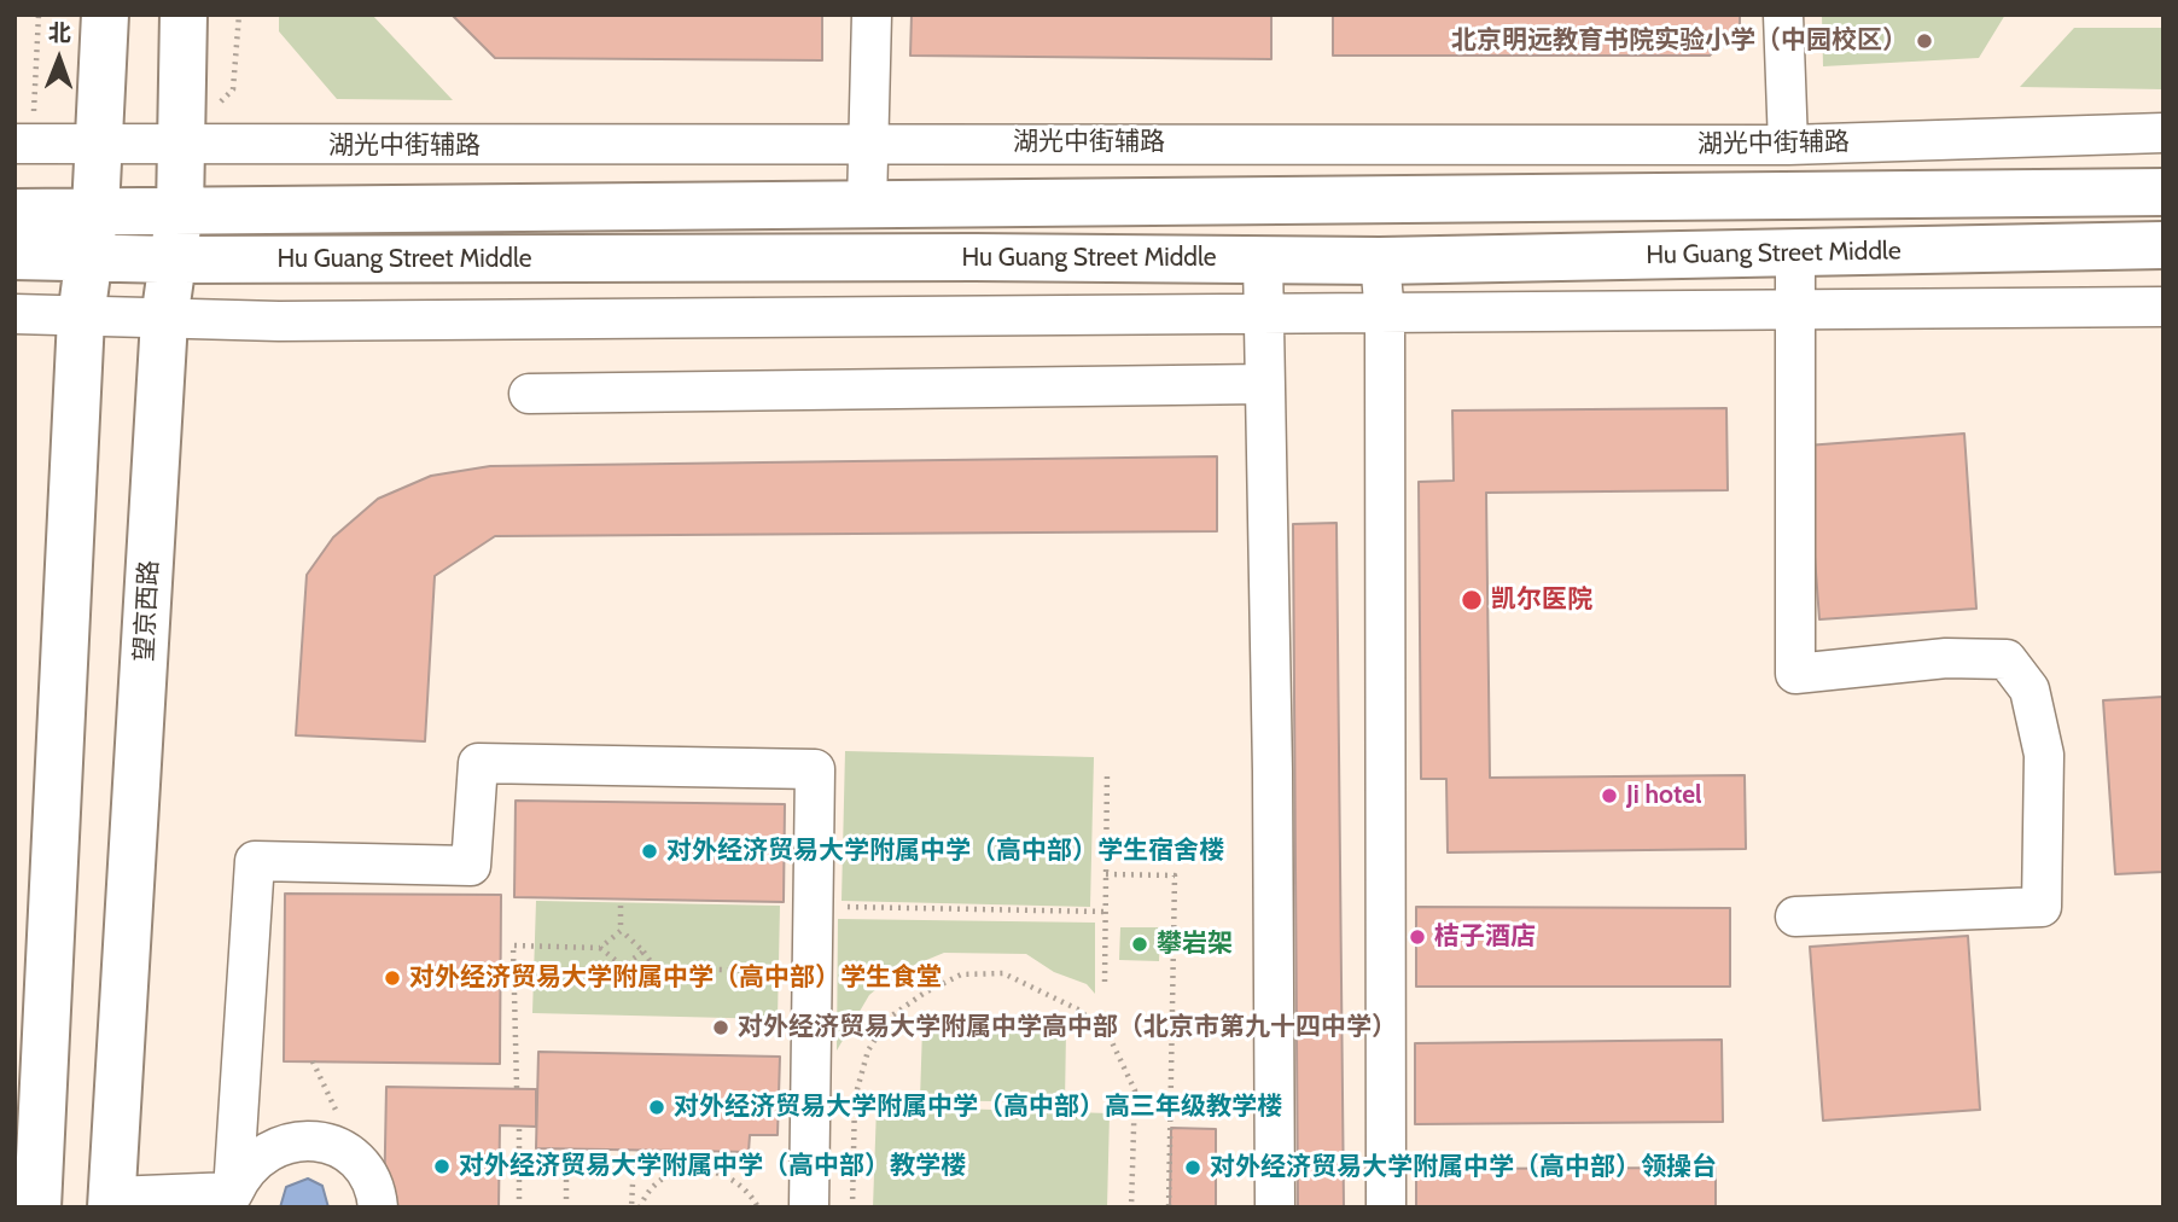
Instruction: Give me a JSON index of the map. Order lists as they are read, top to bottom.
{
  "streets": {
    "main road": ["Hu Guang Street Middle", "望京西路"],
    "street": ["湖光中街辅路"]
  },
  "crossings": [
    ["湖光中街辅路", "望京西路"],
    ["Hu Guang Street Middle", "望京西路"]
  ],
  "places": [
    "北京明远教育书院实验小学（中园校区）",
    "凯尔医院",
    "Ji hotel",
    "对外经济贸易大学附属中学（高中部）学生宿舍楼",
    "桔子酒店",
    "攀岩架",
    "对外经济贸易大学附属中学（高中部）学生食堂",
    "对外经济贸易大学附属中学高中部（北京市第九十四中学）",
    "对外经济贸易大学附属中学（高中部）高三年级教学楼",
    "对外经济贸易大学附属中学（高中部）教学楼",
    "对外经济贸易大学附属中学（高中部）领操台"
  ],
  "north": "top"
}
